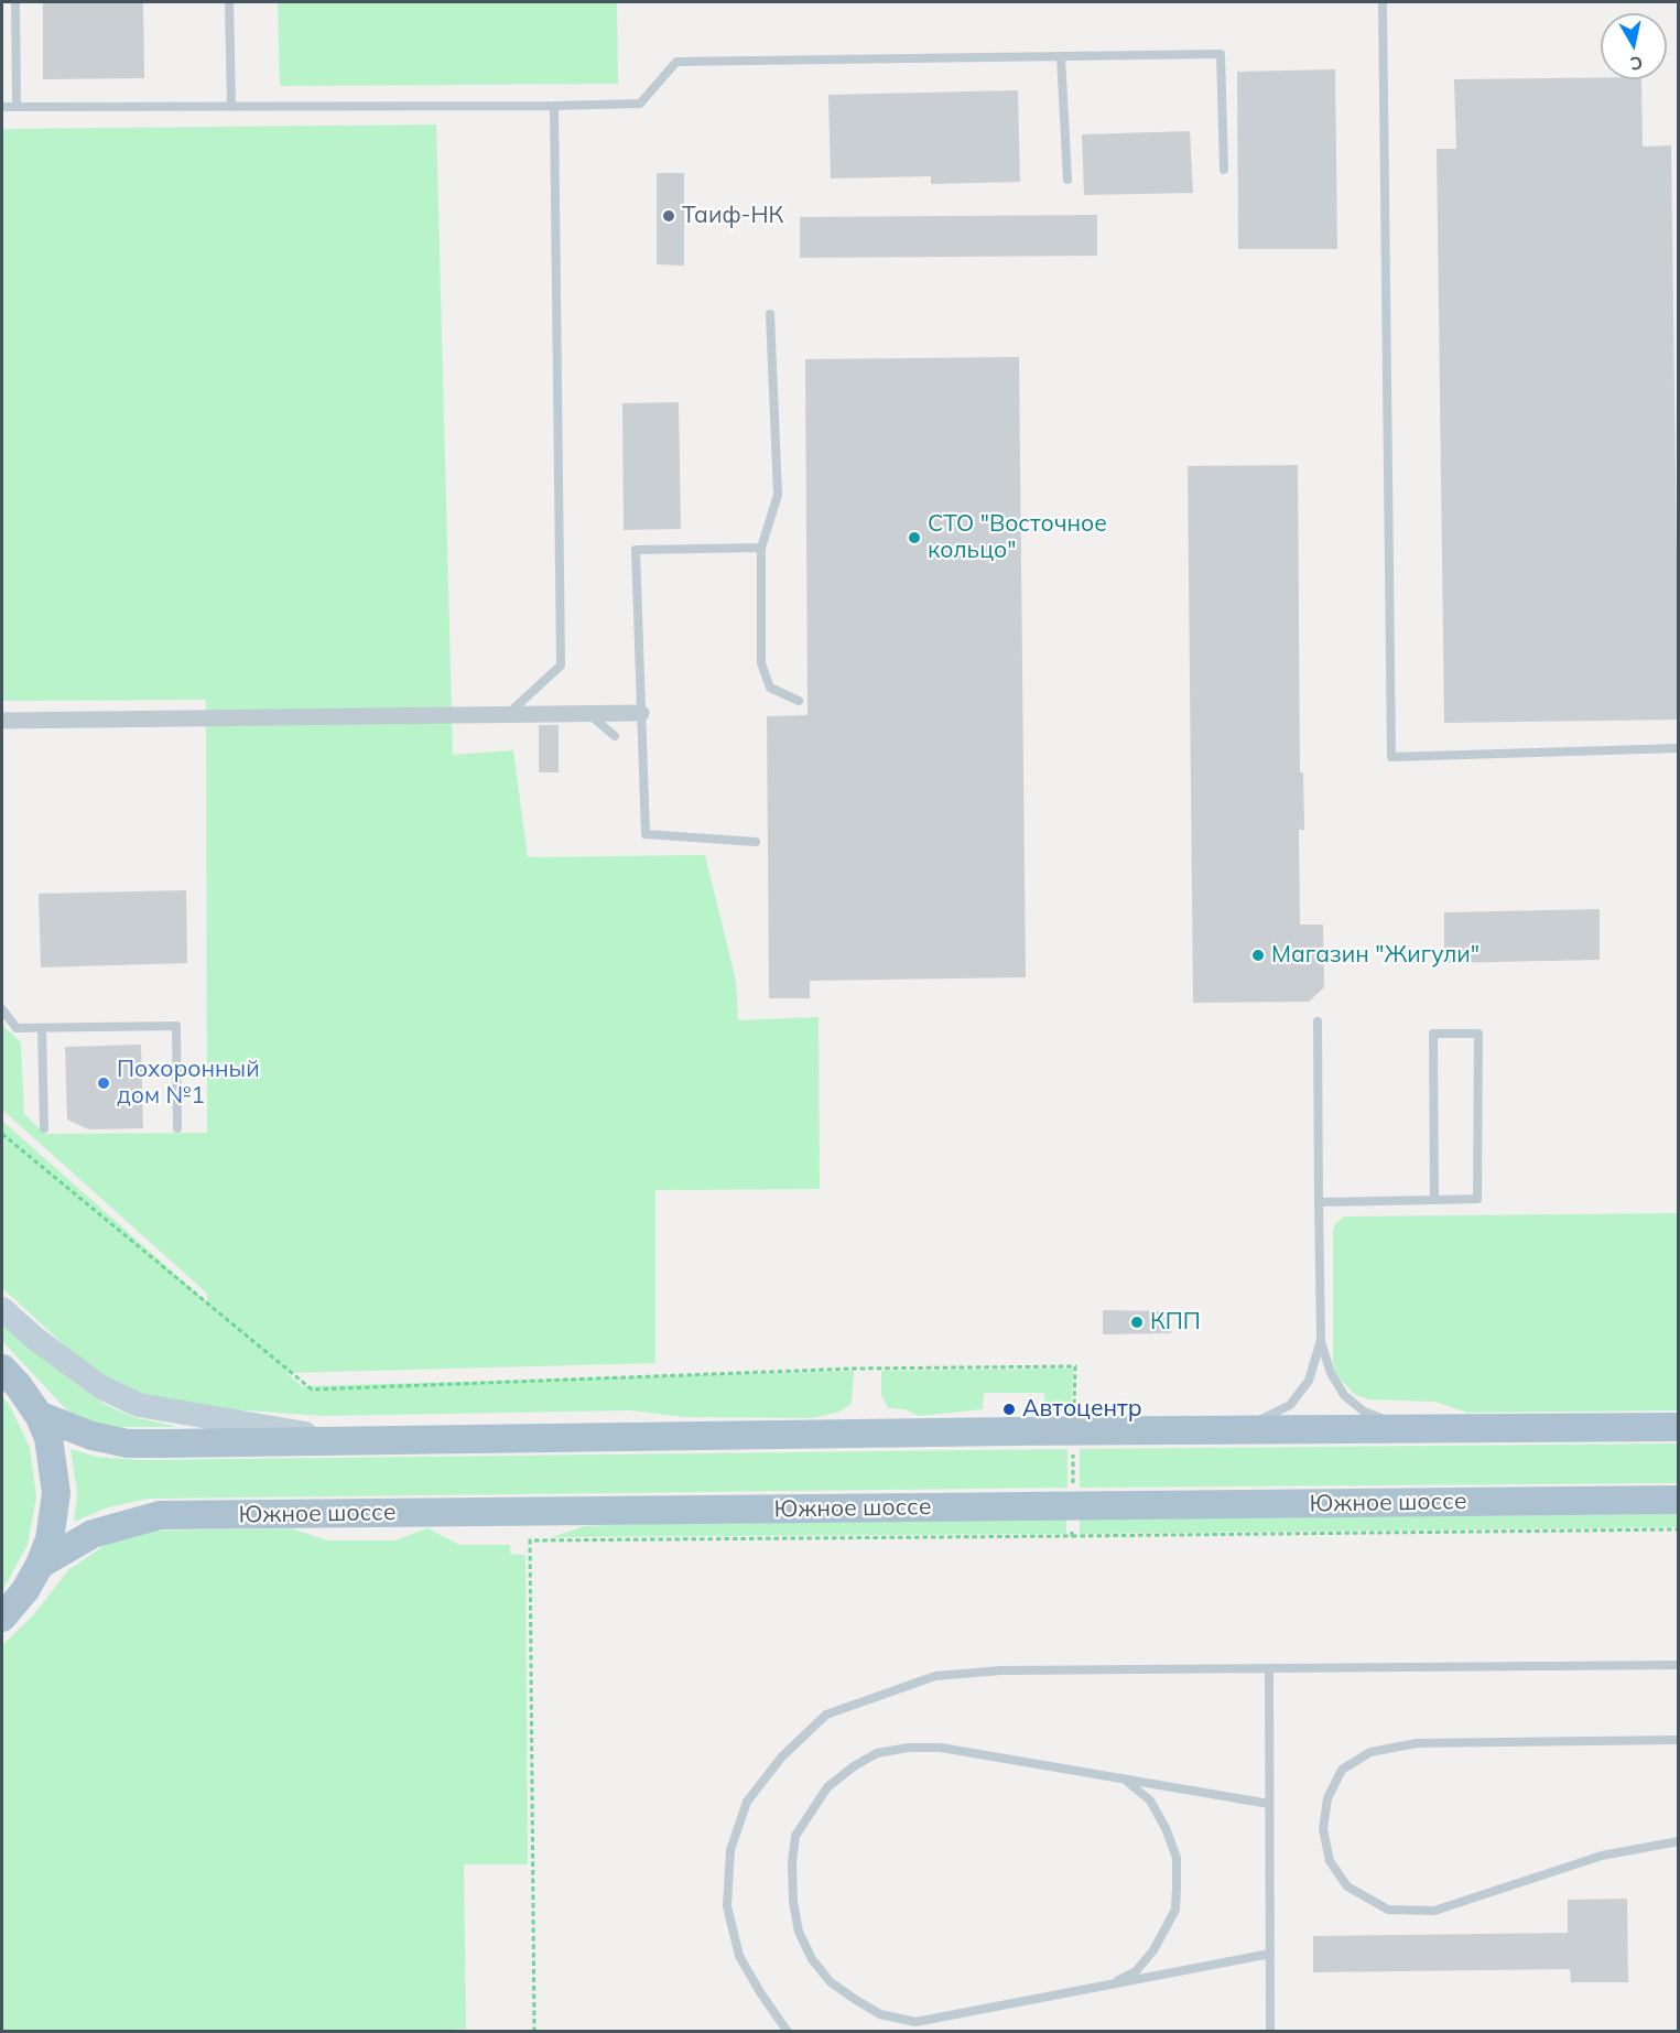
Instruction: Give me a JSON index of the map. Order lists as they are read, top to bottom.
{
  "streets": {
    "main road": ["Южное шоссе"]
  },
  "places": [
    "Таиф-НК",
    "СТО \"Восточное кольцо\"",
    "Магазин \"Жигули\"",
    "Похоронный дом №1",
    "КПП",
    "Автоцентр"
  ],
  "north": "bottom"
}
